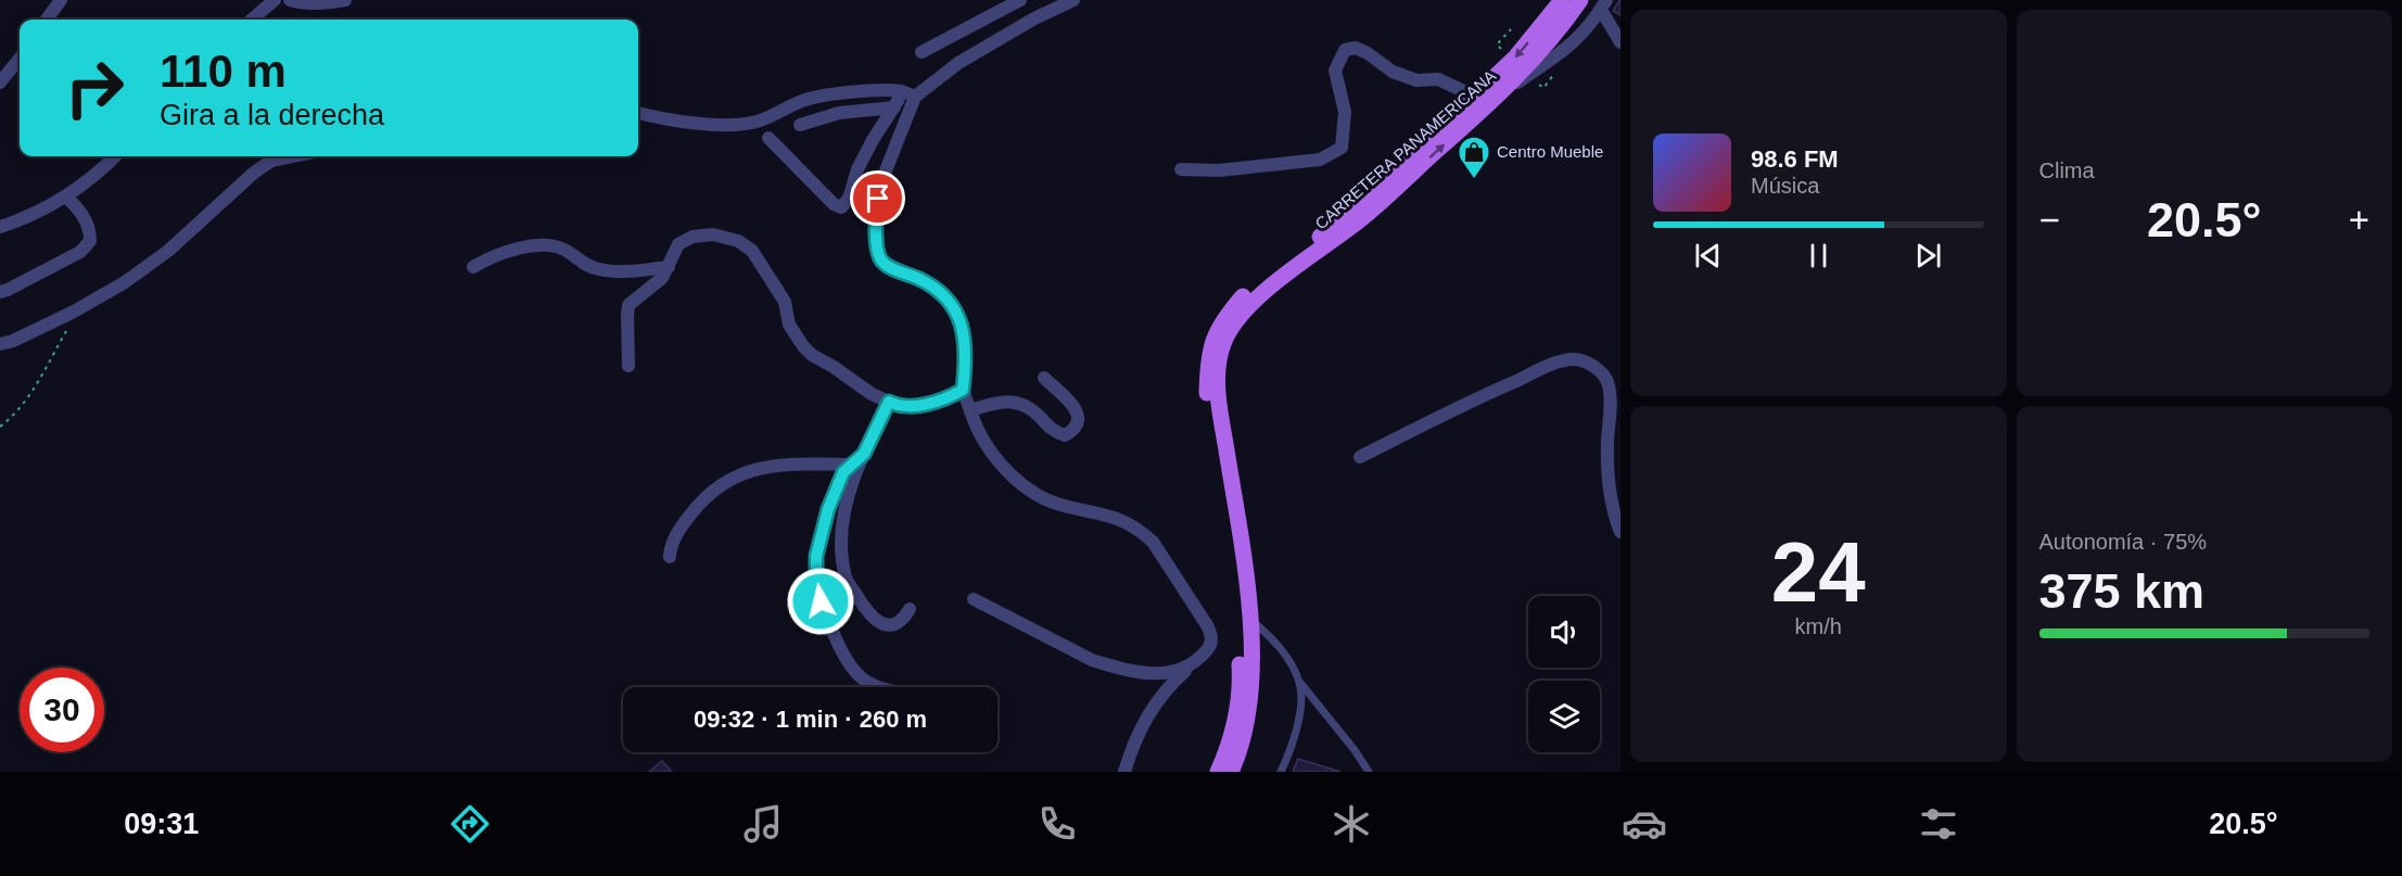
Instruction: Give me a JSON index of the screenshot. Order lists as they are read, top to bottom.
{
  "streets": {
    "main road": ["CARRETERA PANAMERICANA"]
  },
  "places": {
    "shop": ["Centro Mueble"]
  },
  "page": {
    "tile": [
      "Clima",
      ["24", "km/h"],
      ["Autonomía · 75%", "375 km"]
    ],
    "turn": ["110 m", "Gira a la derecha"],
    "song": ["98.6 FM", "Música"],
    "heat": ["−", "20.5°", "+"],
    "limit": "30",
    "trip": "09:32 · 1 min · 260 m",
    "tabs": ["09:31", "20.5°"]
  }
}
